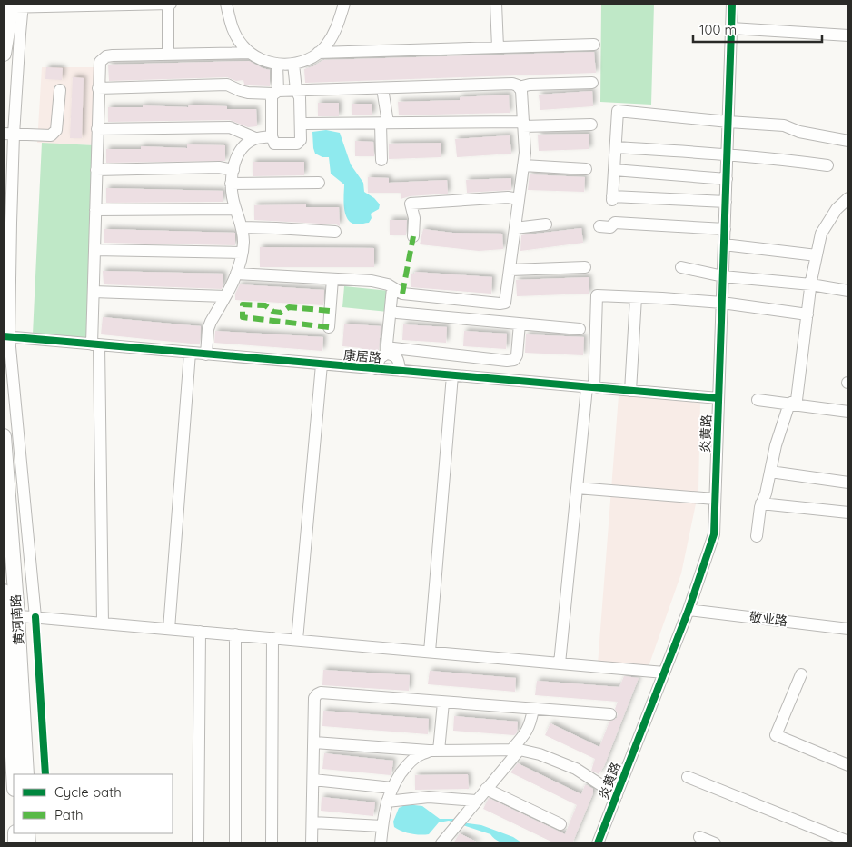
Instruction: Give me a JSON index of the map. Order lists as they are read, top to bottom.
{
  "streets": {
    "main road": ["黄河南路"],
    "street": ["康居路", "炎黄路", "敬业路"]
  },
  "crossings": [
    ["康居路", "炎黄路"],
    ["炎黄路", "敬业路"]
  ],
  "legend": ["Cycle path", "Path"],
  "scale_bar": "100 m"
}
